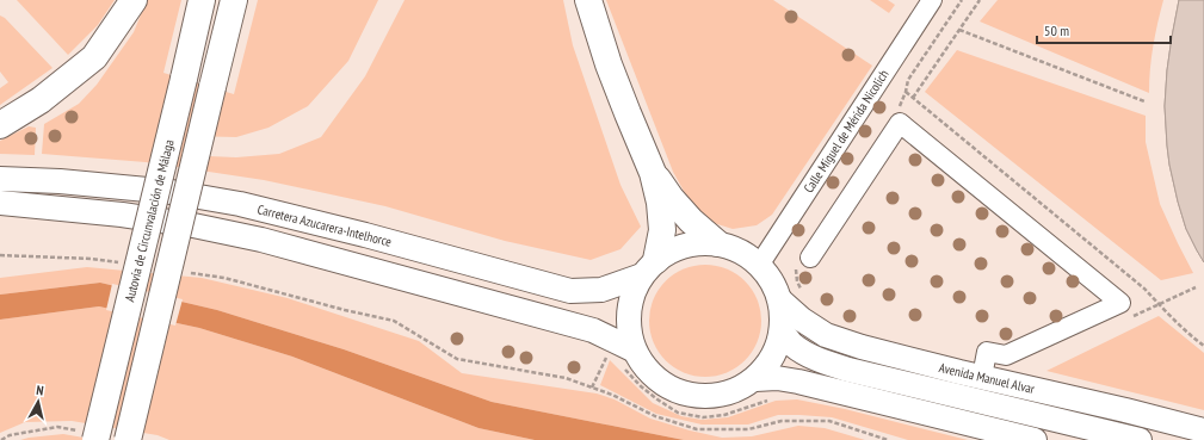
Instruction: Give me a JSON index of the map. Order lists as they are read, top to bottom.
{
  "streets": {
    "highway": ["Autovía de Circunvalación de Málaga"],
    "main road": ["Carretera Azucarera-Intelhorce", "Avenida Manuel Alvar"],
    "street": ["Calle Miguel de Mérida Nicolich"]
  },
  "crossings": [
    ["Calle Miguel de Mérida Nicolich", "Carretera Azucarera-Intelhorce"],
    ["Calle Miguel de Mérida Nicolich", "Avenida Manuel Alvar"],
    ["Carretera Azucarera-Intelhorce", "Avenida Manuel Alvar"]
  ],
  "scale_bar": "50 m",
  "north": "top"
}
